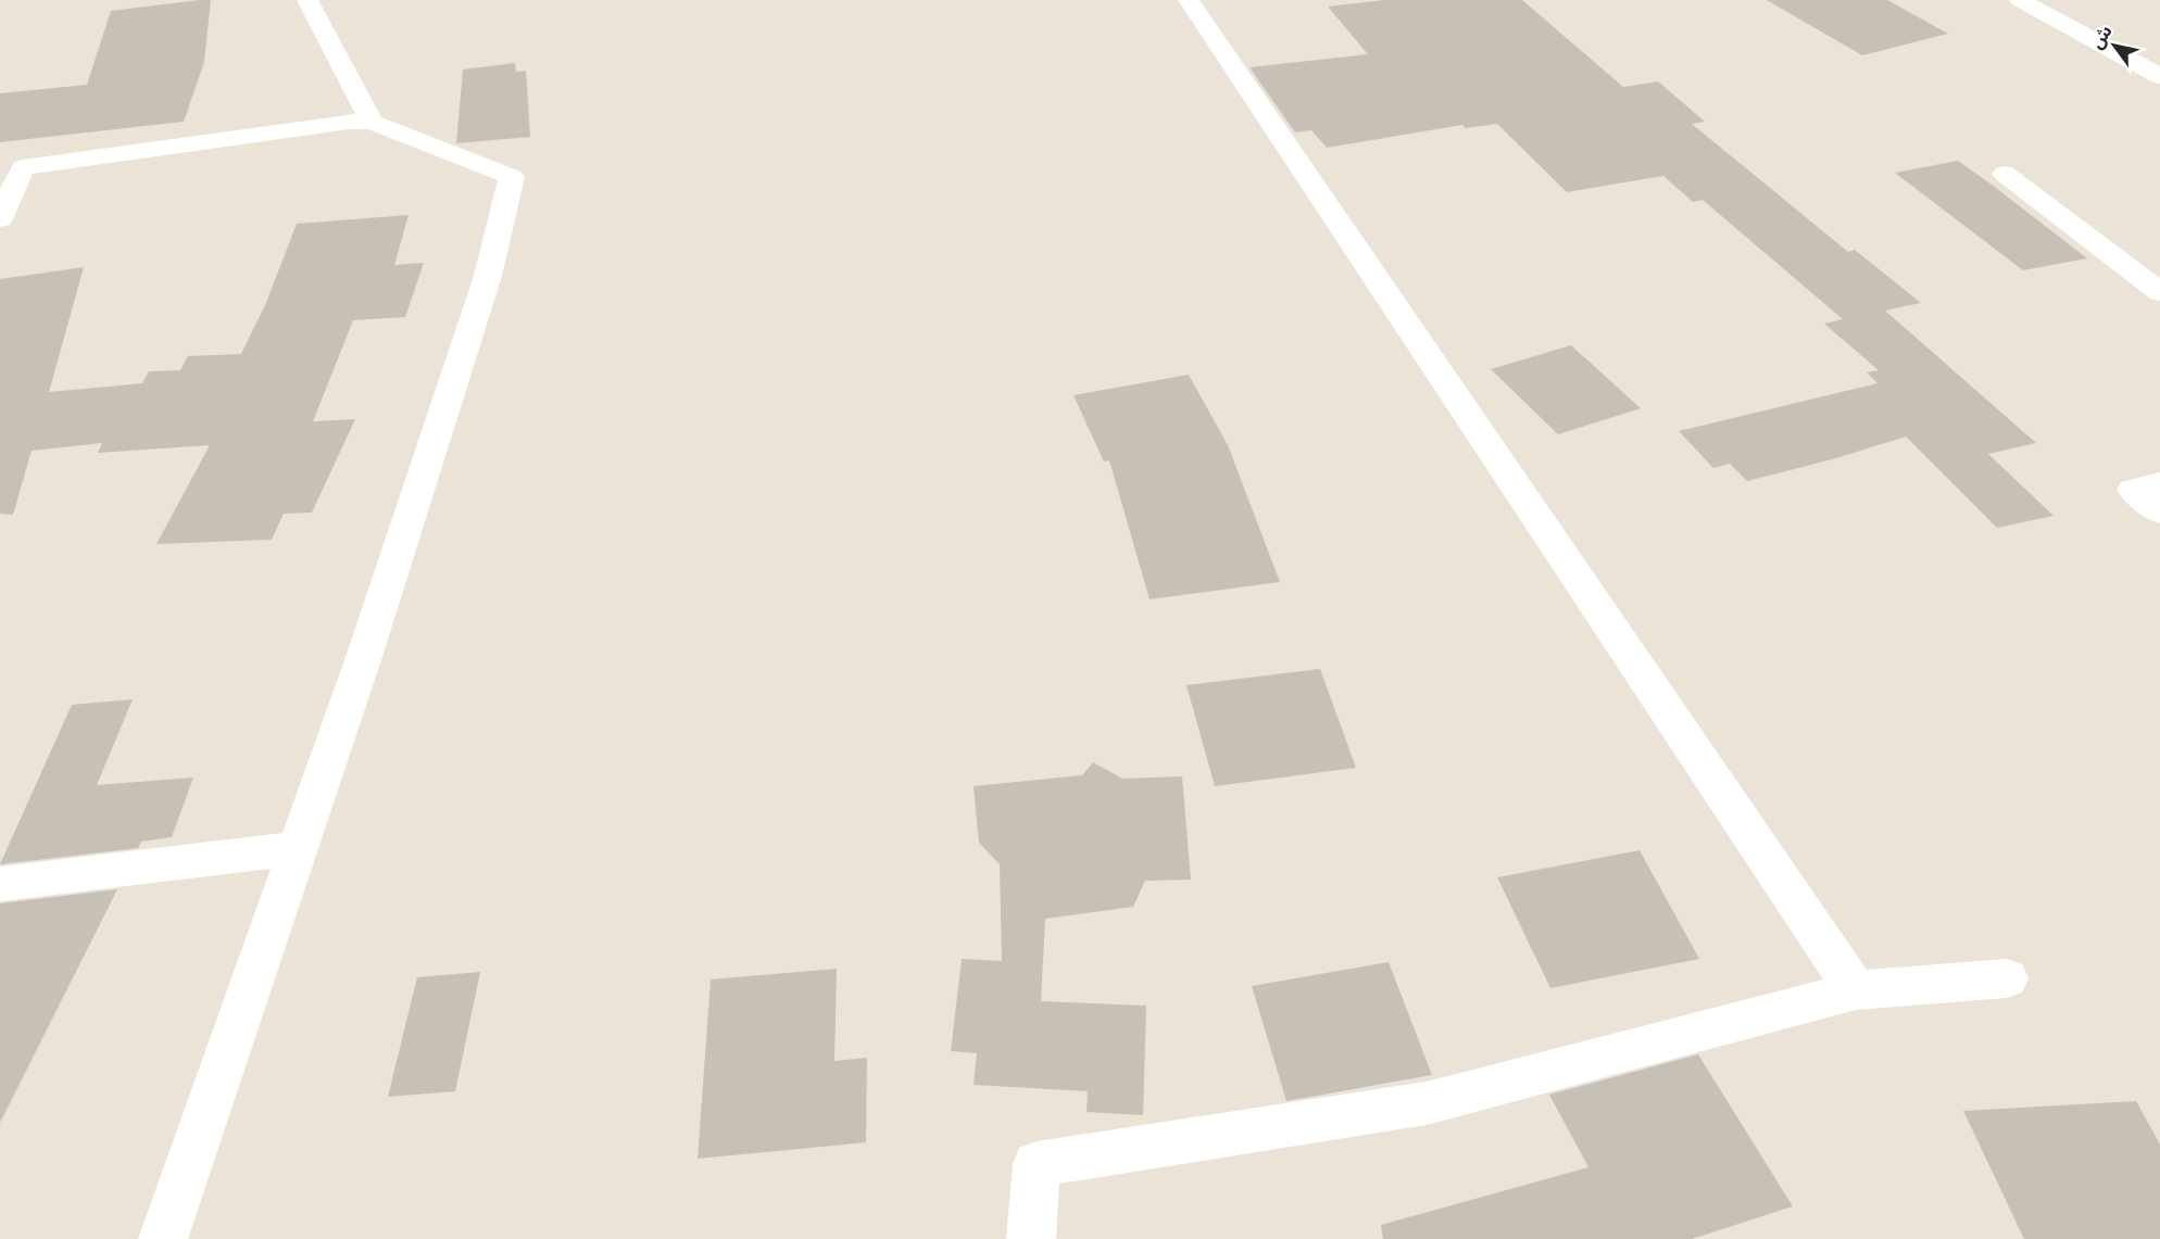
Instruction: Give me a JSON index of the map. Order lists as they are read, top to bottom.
{
  "north": "top left"
}
